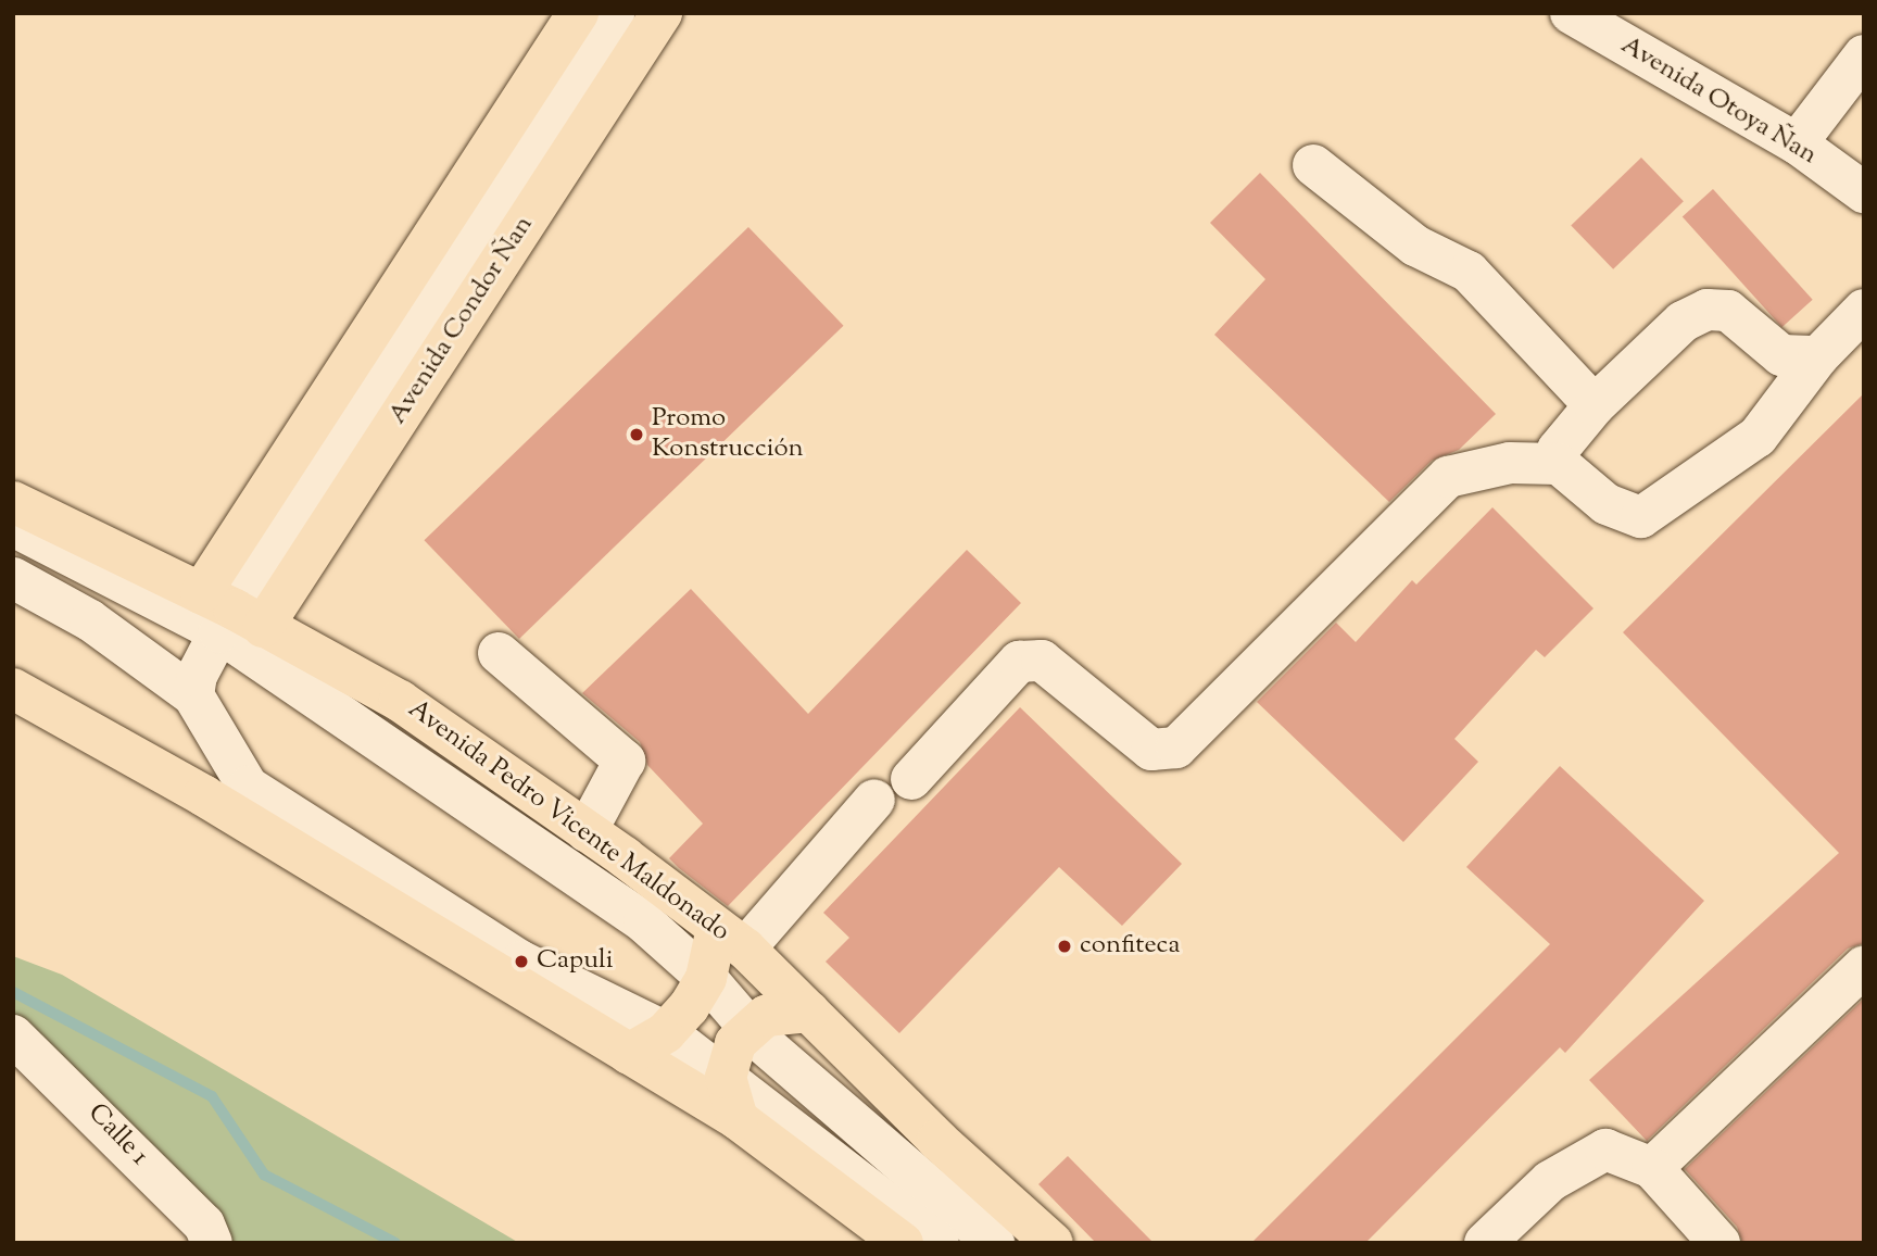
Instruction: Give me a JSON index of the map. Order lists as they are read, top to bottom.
{
  "streets": {
    "main road": ["Avenida Condor Ñan", "Avenida Pedro Vicente Maldonado"],
    "street": ["Avenida Otoya Ñan", "Calle 1"]
  },
  "crossings": [
    ["Avenida Condor Ñan", "Avenida Pedro Vicente Maldonado"]
  ],
  "places": ["Promo Konstrucción", "confiteca", "Capuli"]
}
